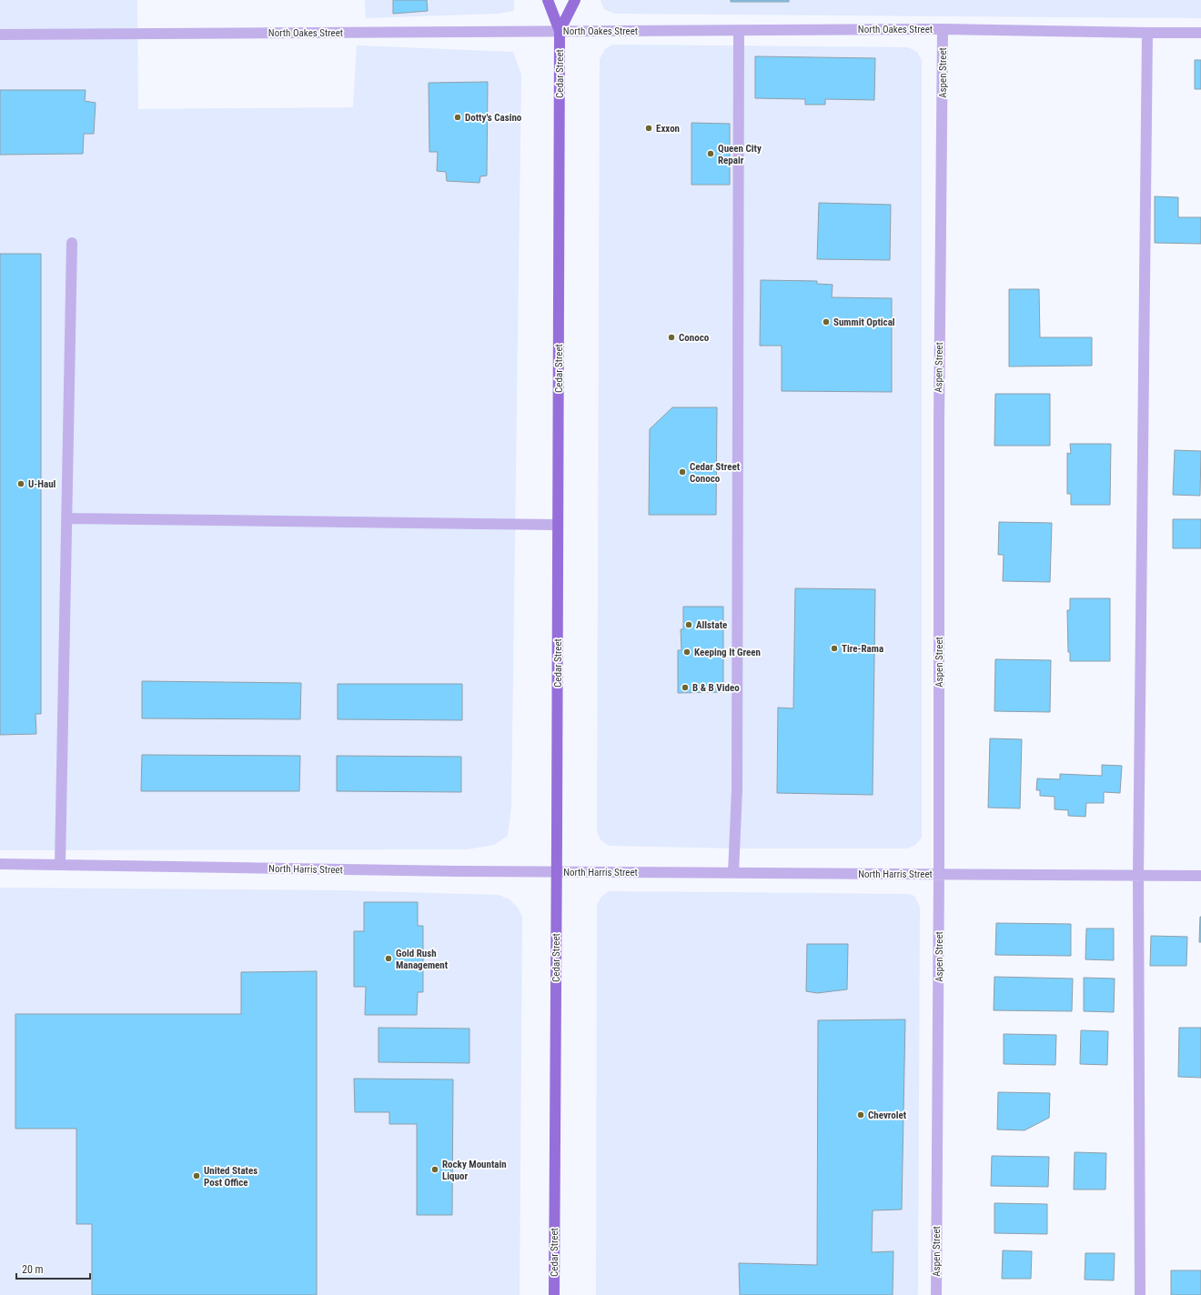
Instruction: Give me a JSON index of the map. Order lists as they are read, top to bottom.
{
  "streets": {
    "main road": ["Cedar Street"],
    "street": ["North Oakes Street", "Aspen Street", "North Harris Street"]
  },
  "crossings": [
    ["North Oakes Street", "Aspen Street"],
    ["North Oakes Street", "Cedar Street"],
    ["Aspen Street", "North Harris Street"],
    ["Cedar Street", "North Harris Street"]
  ],
  "places": [
    "Dotty's Casino",
    "Exxon",
    "Queen City Repair",
    "Summit Optical",
    "Conoco",
    "Cedar Street Conoco",
    "U-Haul",
    "Allstate",
    "Tire-Rama",
    "Keeping It Green",
    "B & B Video",
    "Gold Rush Management",
    "Chevrolet",
    "Rocky Mountain Liquor",
    "United States Post Office"
  ],
  "scale_bar": "20 m"
}
